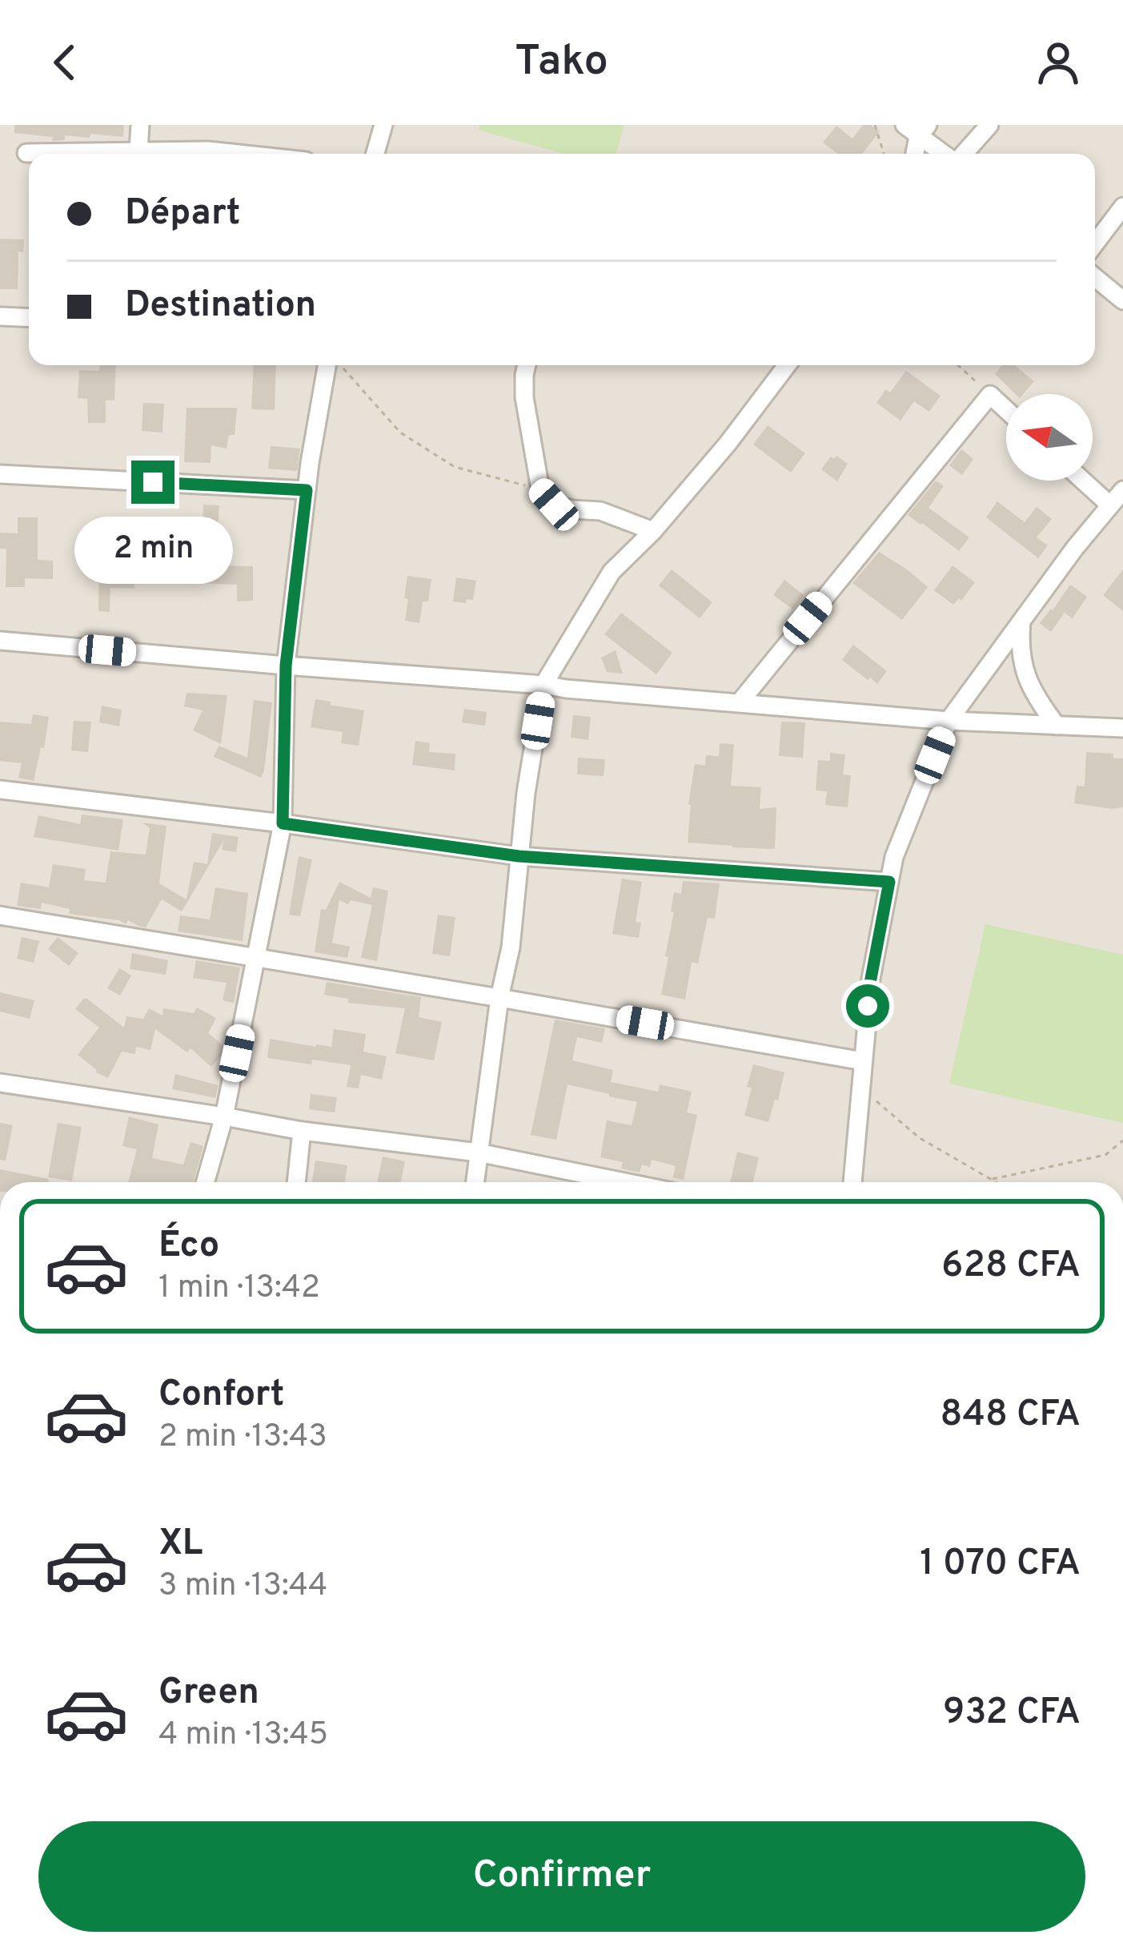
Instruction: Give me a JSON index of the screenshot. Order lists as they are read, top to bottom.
{
  "north": "left",
  "page": {
    "header": "Tako",
    "banner": ["Départ", "Destination"],
    "bubble": "2 min",
    "list": [
      {
        "name": "Éco",
        "note": "1 min · 13:42",
        "value": "628 CFA"
      },
      {
        "name": "Confort",
        "note": "2 min · 13:43",
        "value": "848 CFA"
      },
      {
        "name": "XL",
        "note": "3 min · 13:44",
        "value": "1 070 CFA"
      },
      {
        "name": "Green",
        "note": "4 min · 13:45",
        "value": "932 CFA"
      }
    ],
    "buttons": "Confirmer"
  }
}
